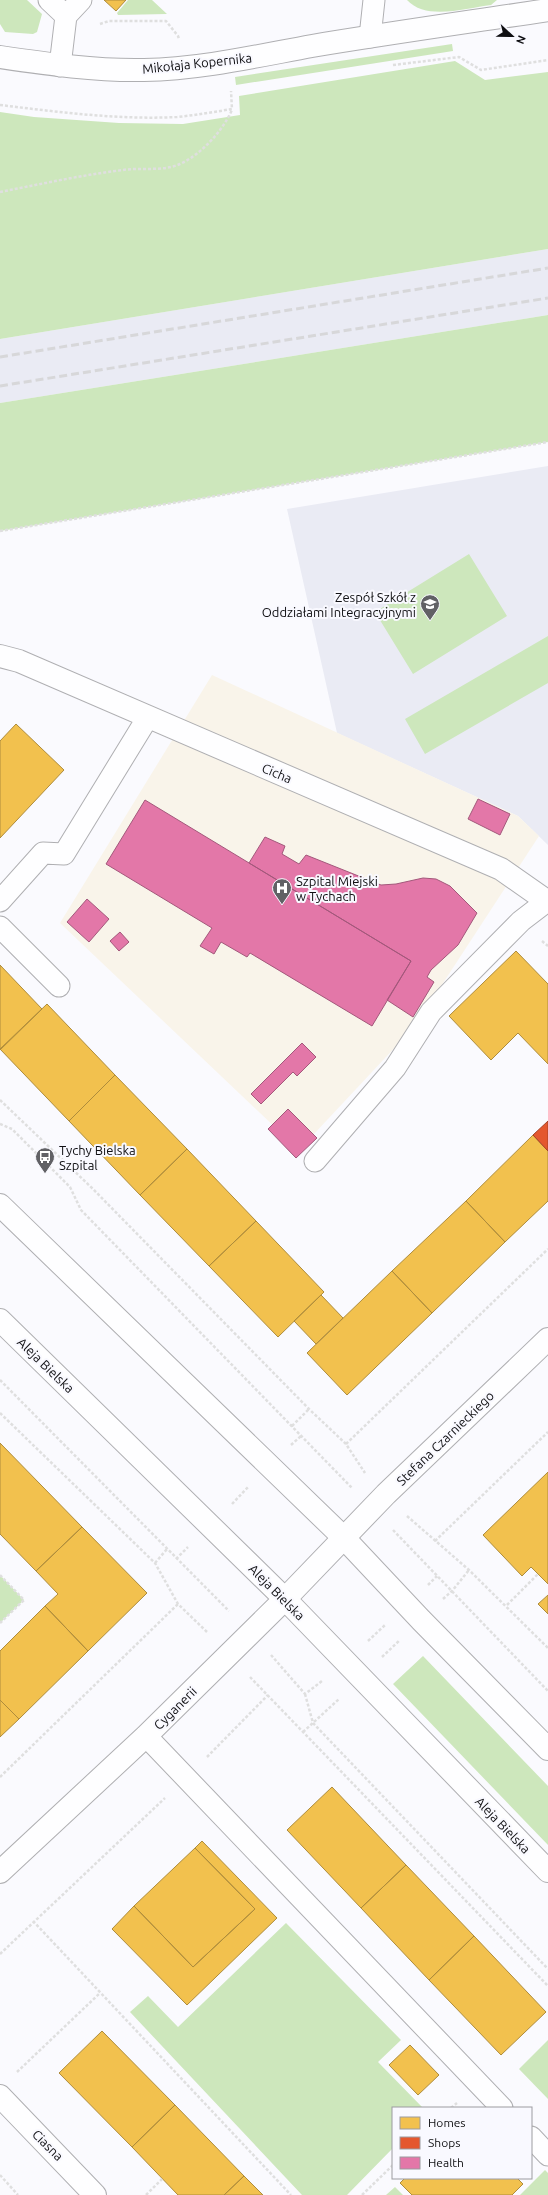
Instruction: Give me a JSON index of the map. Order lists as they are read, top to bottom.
{
  "streets": {
    "street": [
      "Mikołaja Kopernika",
      "Cicha",
      "Aleja Bielska",
      "Stefana Czarnieckiego",
      "Cyganerii",
      "Ciasna"
    ]
  },
  "crossings": [
    ["Aleja Bielska", "Cyganerii"],
    ["Stefana Czarnieckiego", "Cyganerii"]
  ],
  "places": {
    "school or university": ["Zespół Szkół z Oddziałami Integracyjnymi"],
    "hospital": ["Szpital Miejski w Tychach"],
    "bus stop": ["Tychy Bielska Szpital"]
  },
  "legend": ["Homes", "Shops", "Health"],
  "north": "right"
}
